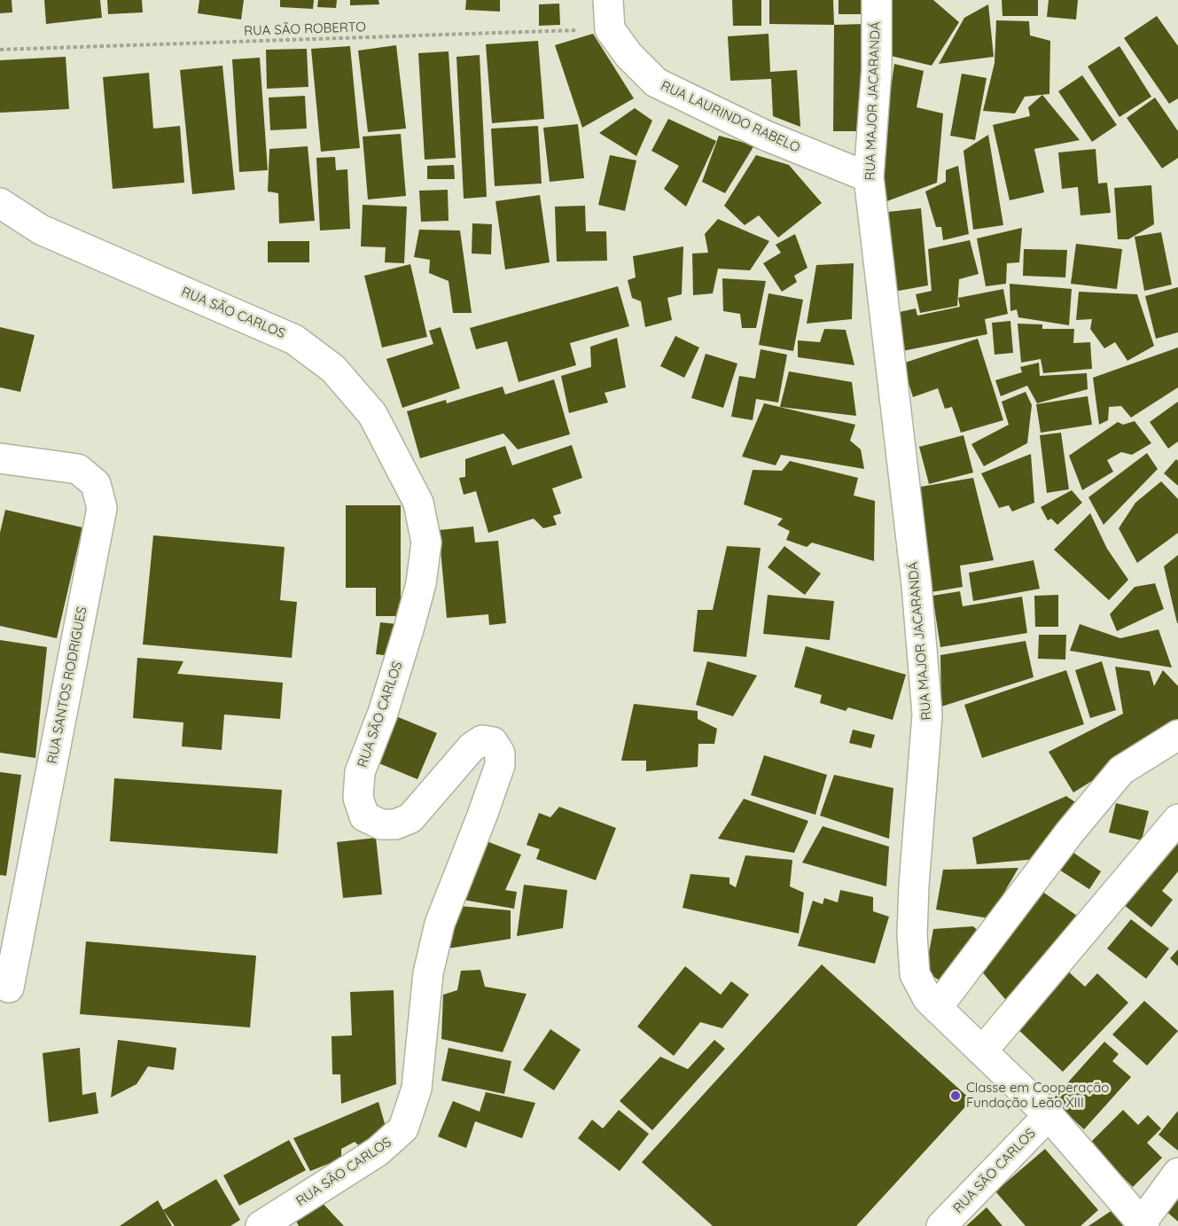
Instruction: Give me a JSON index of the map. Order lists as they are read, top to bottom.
{
  "streets": {
    "street": [
      "RUA MAJOR JACARANDÁ",
      "RUA LAURINDO RABELO",
      "RUA SÃO CARLOS",
      "RUA SANTOS RODRIGUES"
    ],
    "path": ["RUA SÃO ROBERTO"]
  },
  "crossings": [
    ["RUA SÃO ROBERTO", "RUA LAURINDO RABELO"],
    ["RUA MAJOR JACARANDÁ", "RUA LAURINDO RABELO"],
    ["RUA MAJOR JACARANDÁ", "RUA SÃO CARLOS"]
  ],
  "places": ["Classe em Cooperação Fundação Leão XIII"]
}
